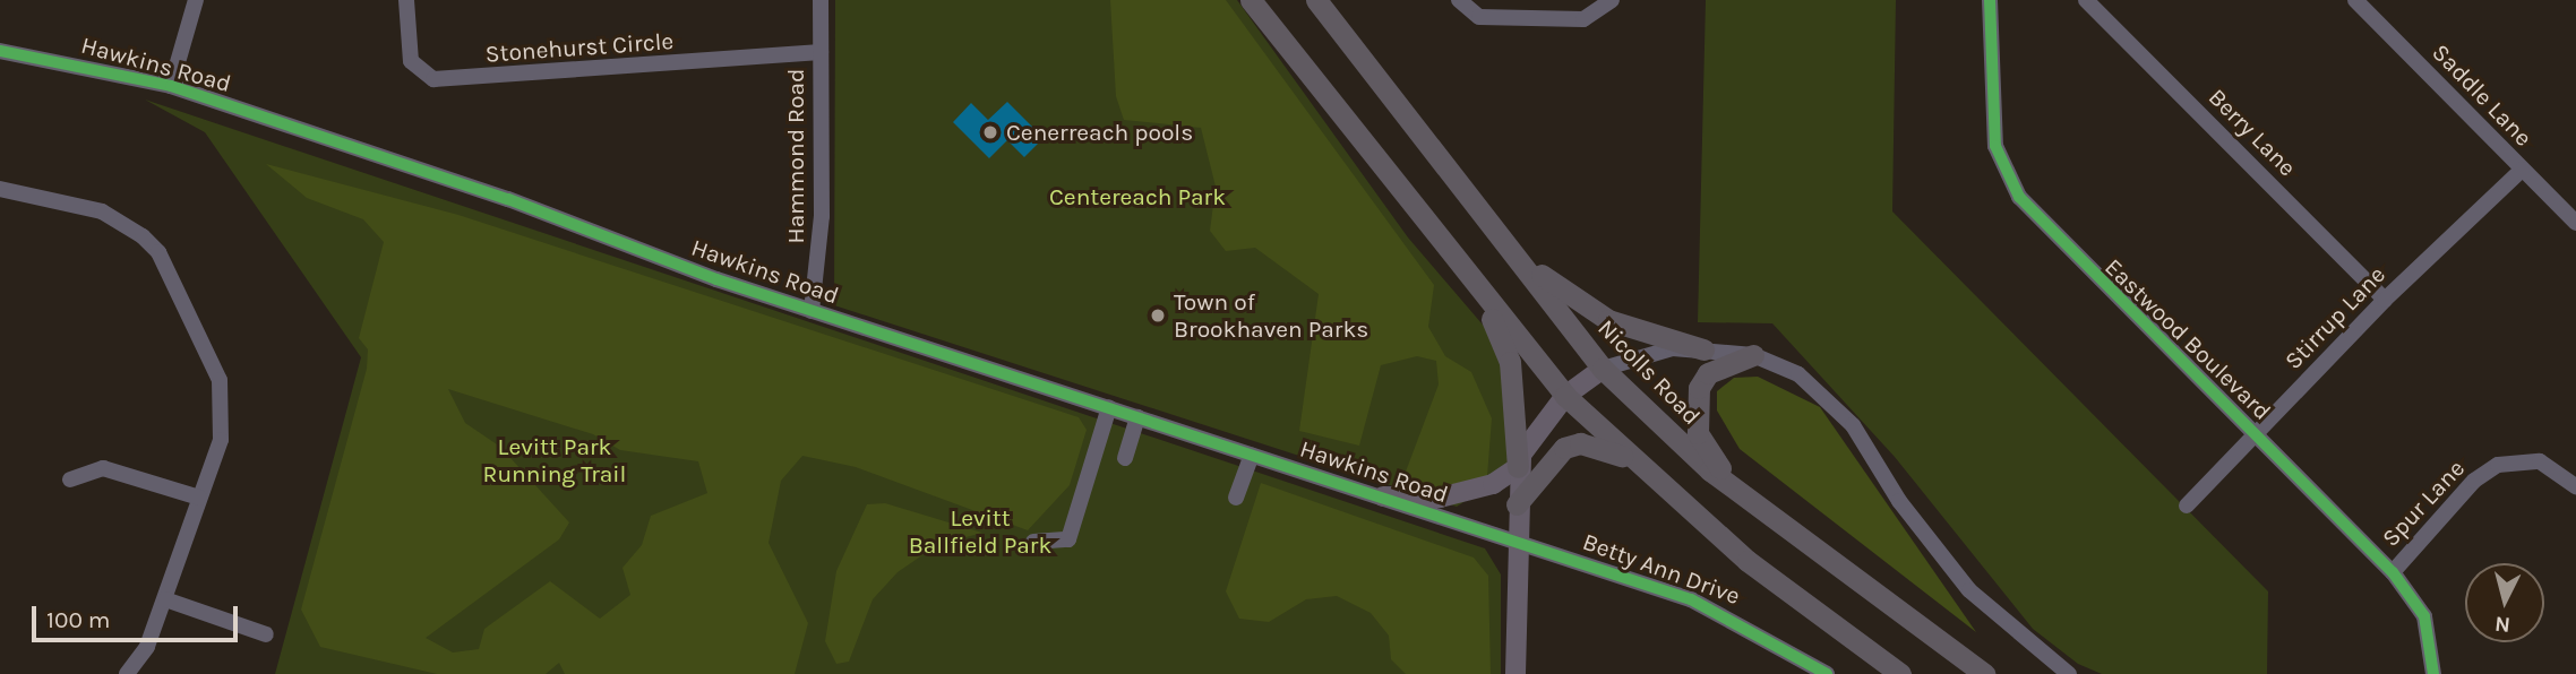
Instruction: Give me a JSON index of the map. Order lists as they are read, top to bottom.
{
  "streets": {
    "highway": ["Nicolls Road"],
    "street": [
      "Stonehurst Circle",
      "Hawkins Road",
      "Saddle Lane",
      "Berry Lane",
      "Hammond Road",
      "Stirrup Lane",
      "Eastwood Boulevard",
      "Spur Lane",
      "Betty Ann Drive"
    ]
  },
  "crossings": [
    ["Stonehurst Circle", "Hammond Road"],
    ["Hawkins Road", "Hammond Road"],
    ["Hawkins Road", "Betty Ann Drive"],
    ["Saddle Lane", "Stirrup Lane"],
    ["Berry Lane", "Stirrup Lane"],
    ["Stirrup Lane", "Eastwood Boulevard"],
    ["Eastwood Boulevard", "Spur Lane"]
  ],
  "parks": ["Centereach Park", "Levitt Park Running Trail", "Levitt Ballfield Park"],
  "places": ["Cenerreach pools", "Town of Brookhaven Parks"],
  "scale_bar": "100 m",
  "north": "bottom"
}
